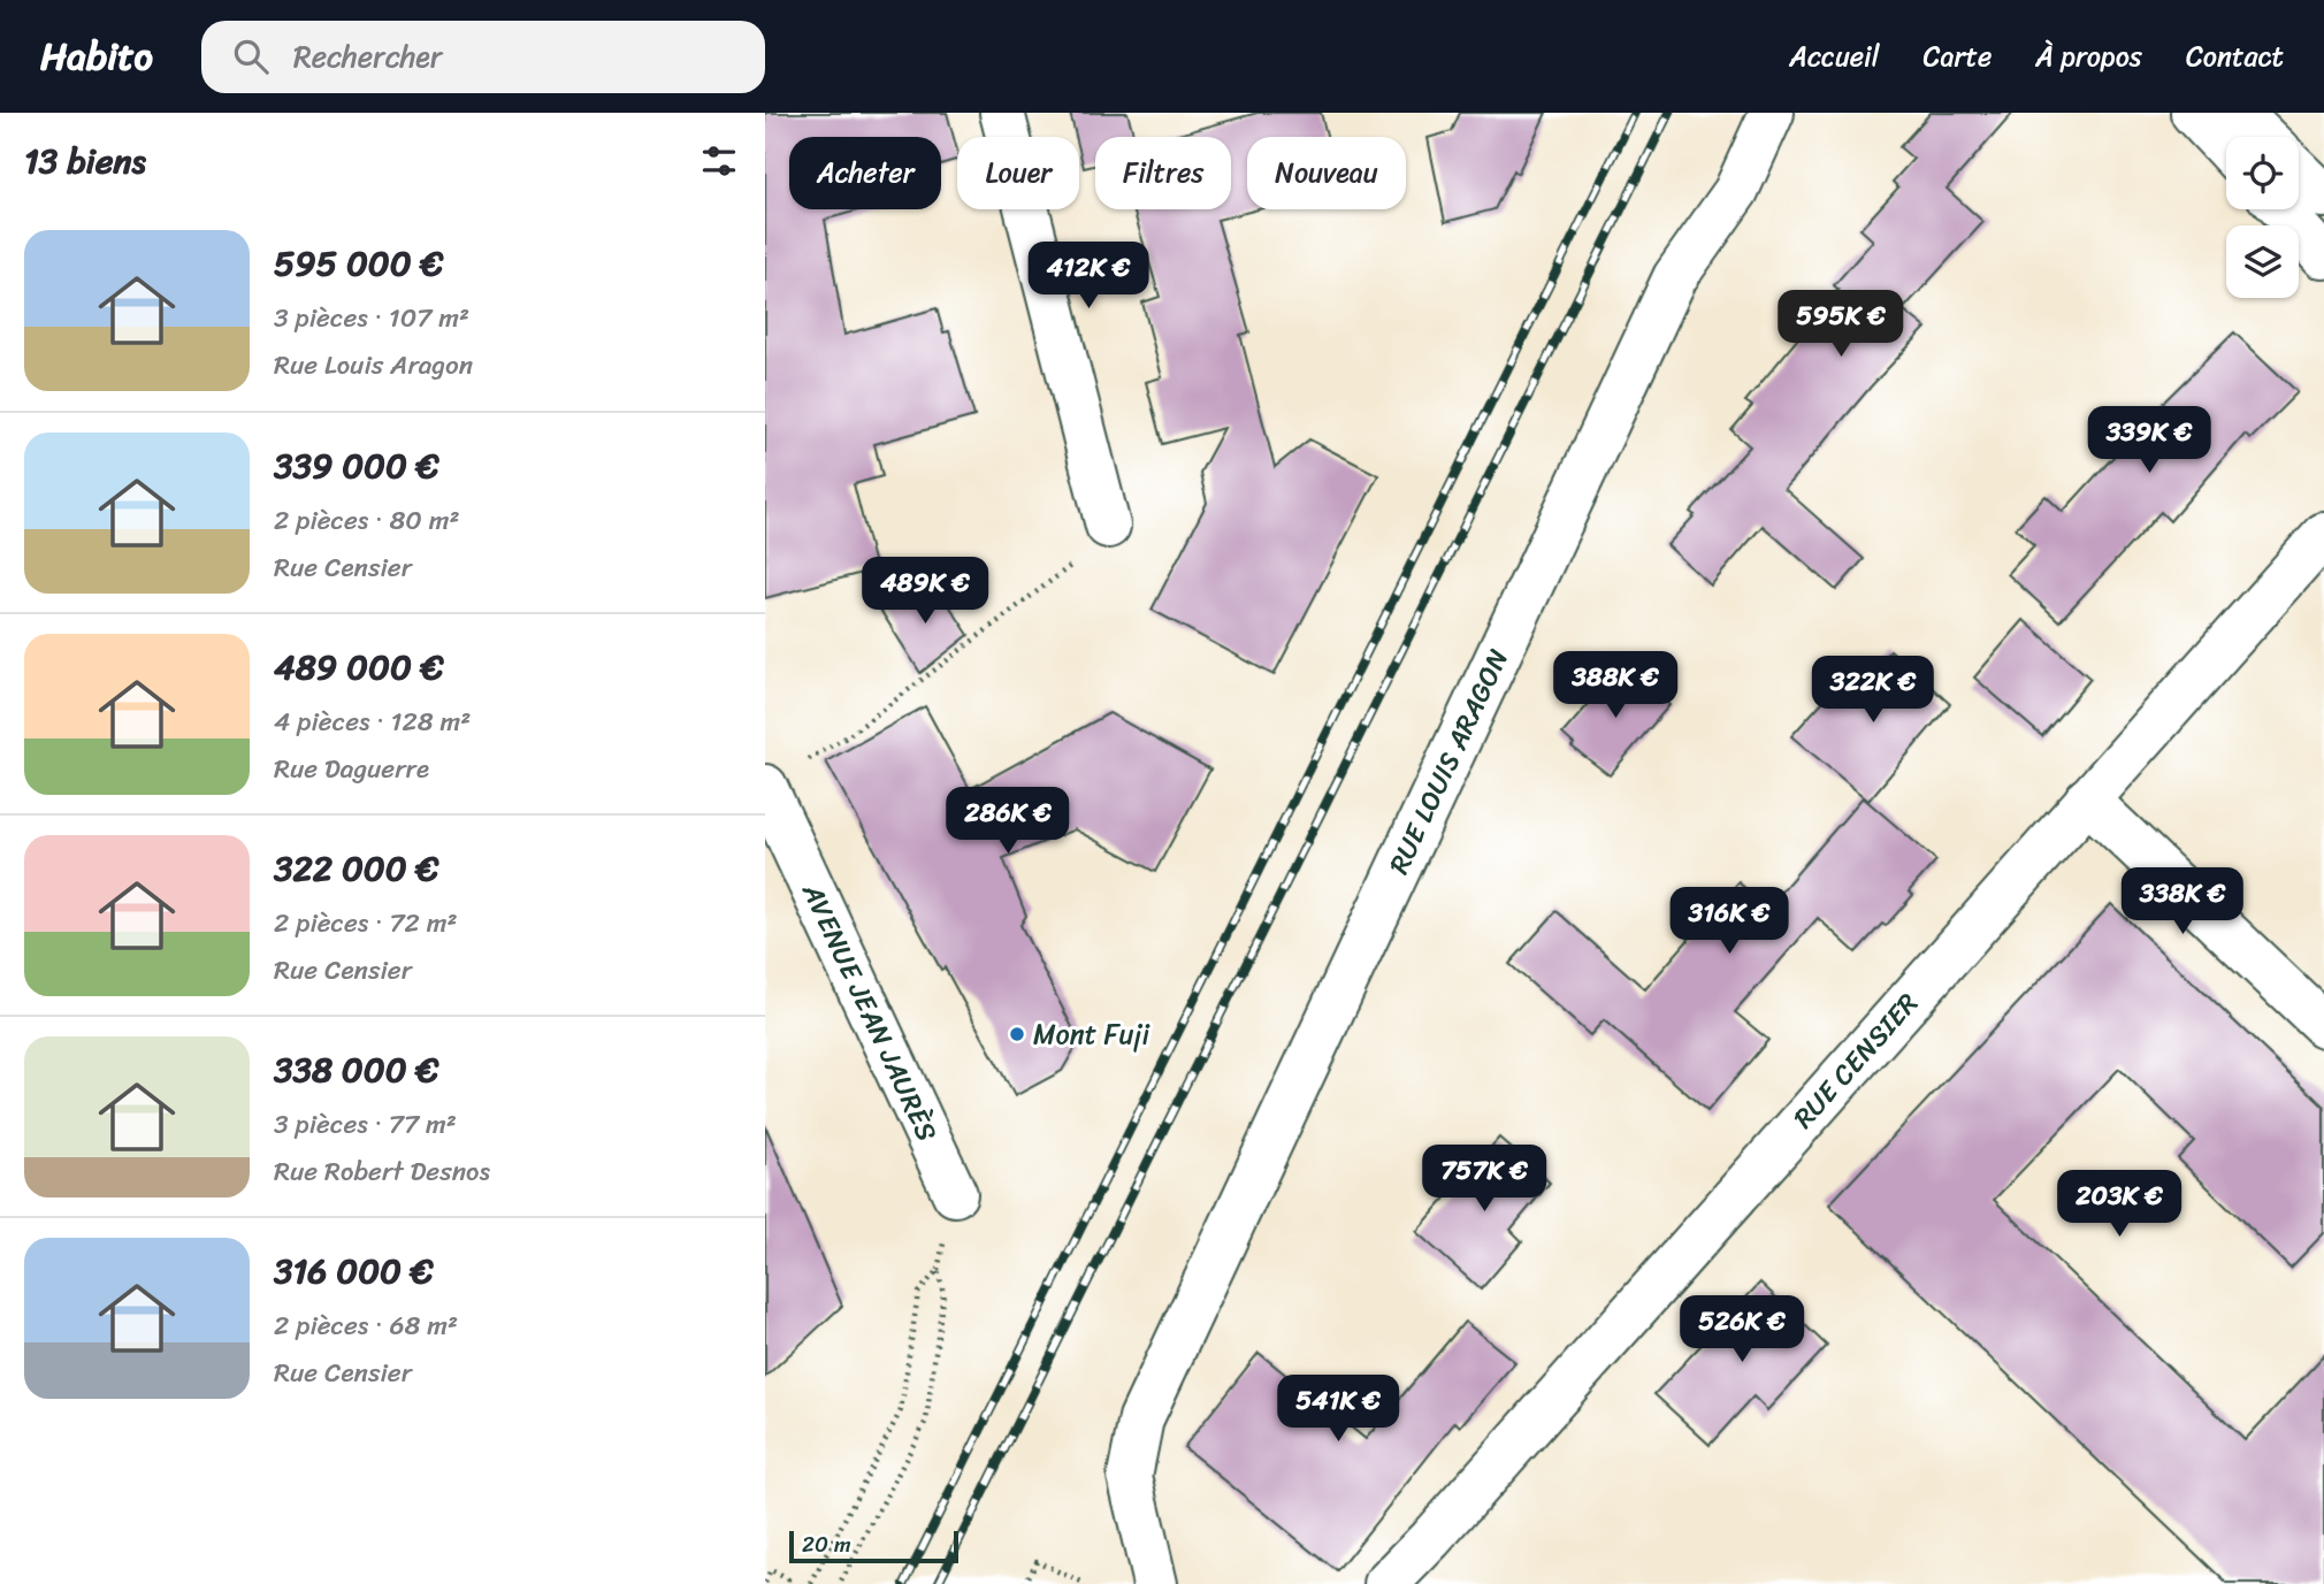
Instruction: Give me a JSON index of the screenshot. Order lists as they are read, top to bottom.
{
  "streets": {
    "street": ["RUE LOUIS ARAGON", "AVENUE JEAN JAURÈS", "RUE CENSIER"]
  },
  "places": ["Mont Fuji"],
  "scale_bar": "20 m",
  "page": {
    "header": "Habito",
    "search": "Rechercher",
    "nav": [
      "Accueil",
      "Carte",
      "À propos",
      "Contact"
    ],
    "heading": "13 biens",
    "chip": [
      "Acheter",
      "Louer",
      "Filtres",
      "Nouveau"
    ],
    "list": [
      {
        "name": "595 000 €",
        "note": "3 pièces · 107 m² · Rue Louis Aragon"
      },
      {
        "name": "339 000 €",
        "note": "2 pièces · 80 m² · Rue Censier"
      },
      {
        "name": "489 000 €",
        "note": "4 pièces · 128 m² · Rue Daguerre"
      },
      {
        "name": "322 000 €",
        "note": "2 pièces · 72 m² · Rue Censier"
      },
      {
        "name": "338 000 €",
        "note": "3 pièces · 77 m² · Rue Robert Desnos"
      },
      {
        "name": "316 000 €",
        "note": "2 pièces · 68 m² · Rue Censier"
      }
    ],
    "price": [
      "412K €",
      "595K €",
      "339K €",
      "489K €",
      "388K €",
      "322K €",
      "286K €",
      "338K €",
      "316K €",
      "757K €",
      "203K €",
      "526K €",
      "541K €"
    ],
    "scale": "20 m"
  }
}
